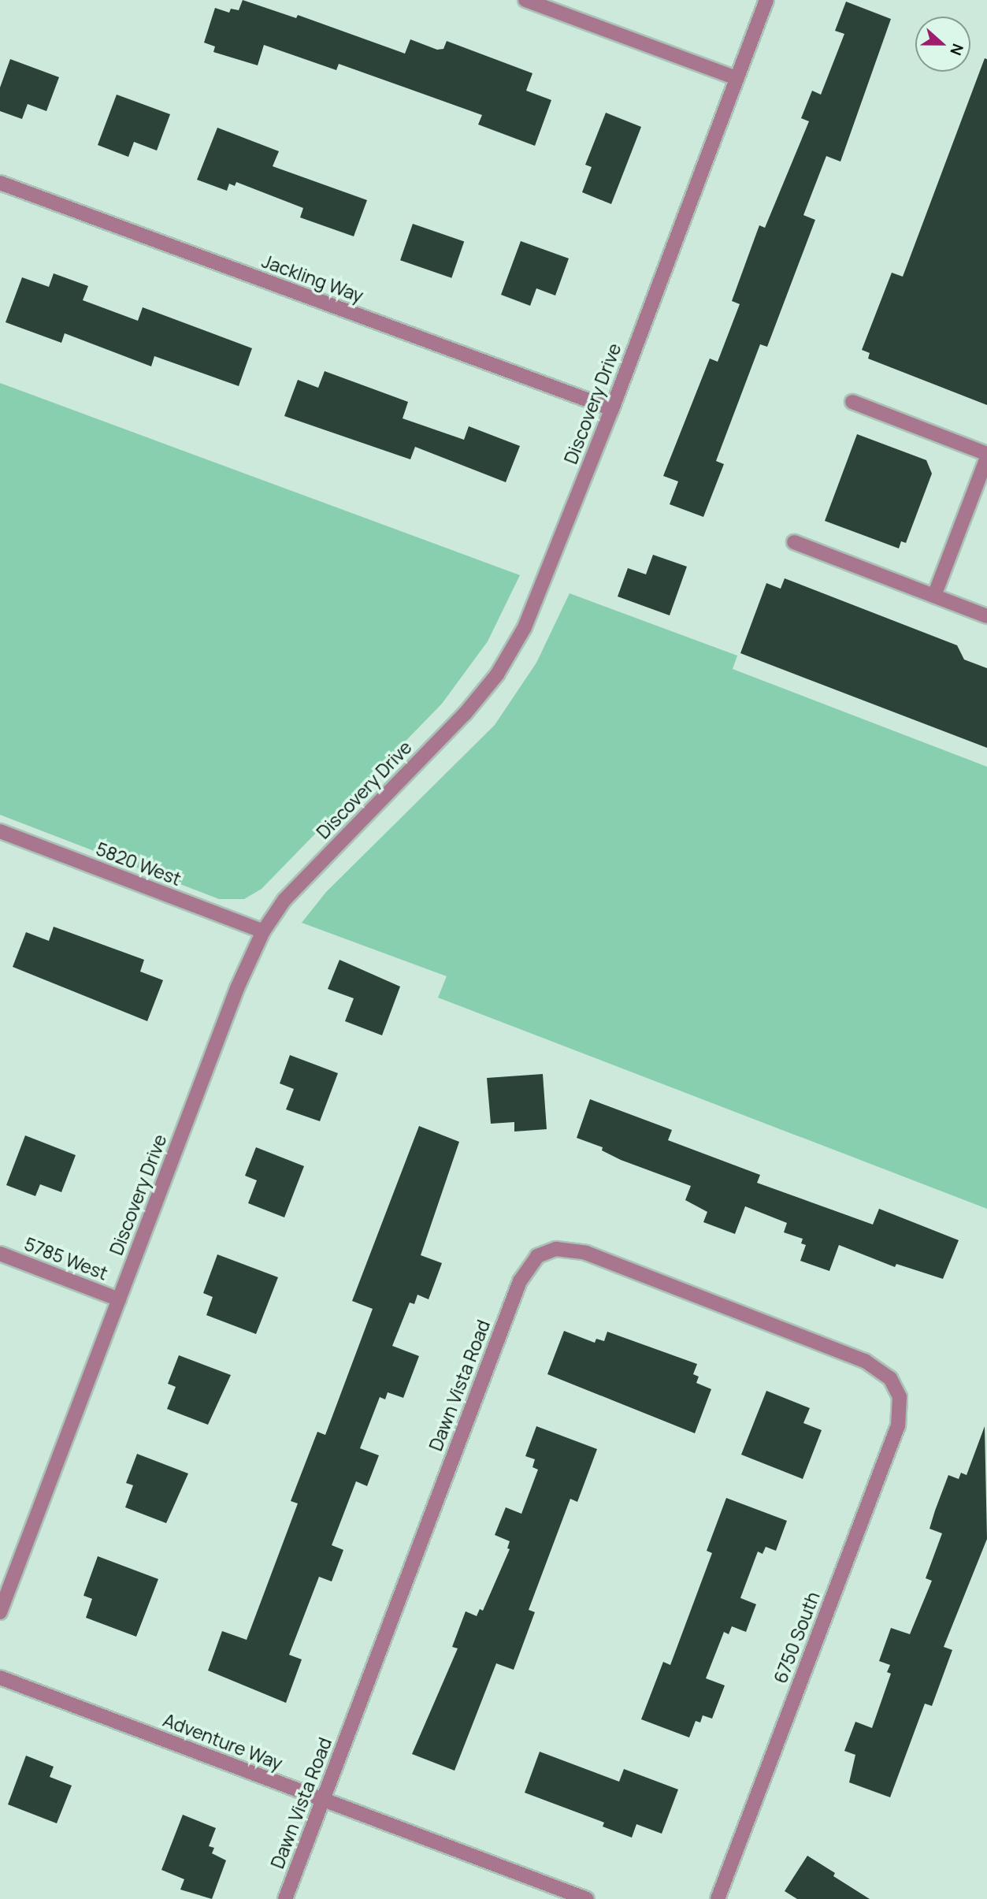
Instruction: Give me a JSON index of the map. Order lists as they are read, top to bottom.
{
  "streets": {
    "street": [
      "Jackling Way",
      "Discovery Drive",
      "5820 West",
      "5785 West",
      "Dawn Vista Road",
      "6750 South",
      "Adventure Way"
    ]
  },
  "crossings": [
    ["Jackling Way", "Discovery Drive"],
    ["Discovery Drive", "5820 West"],
    ["Discovery Drive", "5785 West"],
    ["Dawn Vista Road", "6750 South"],
    ["Dawn Vista Road", "Adventure Way"]
  ],
  "north": "right"
}
